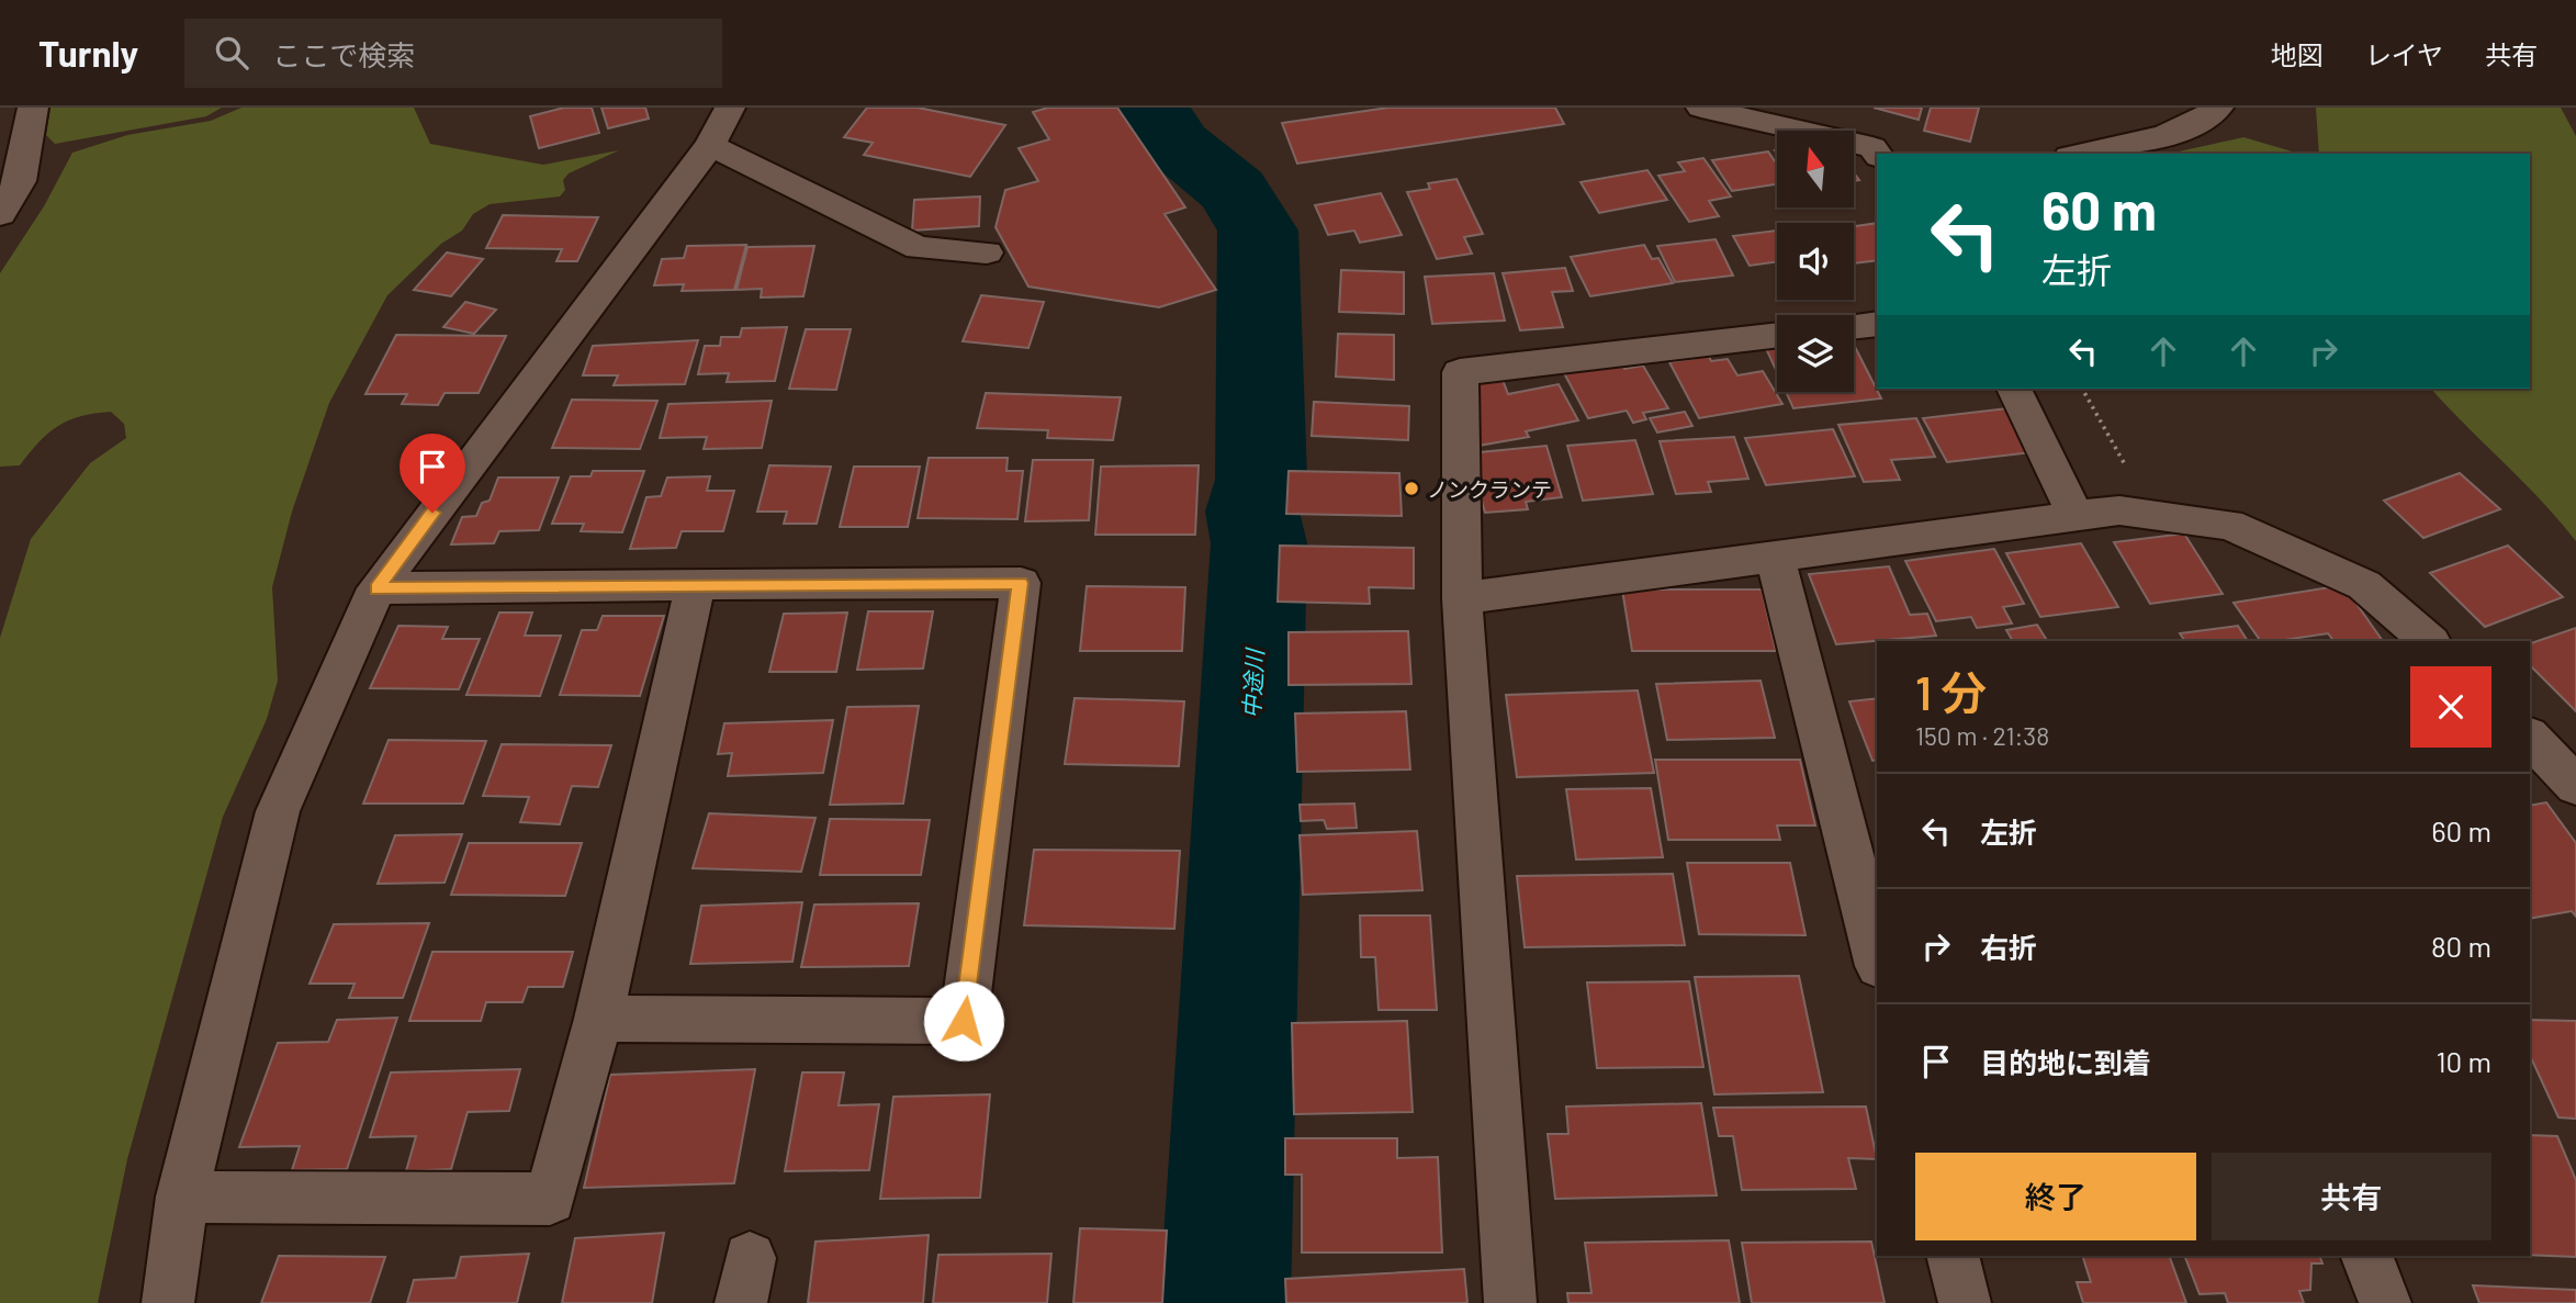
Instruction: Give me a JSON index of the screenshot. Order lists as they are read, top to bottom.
{
  "water": ["中途川"],
  "places": ["ノンクランテ"],
  "north": "top",
  "page": {
    "header": "Turnly",
    "search": "ここで検索",
    "nav": ["地図", "レイヤ", "共有"],
    "turn": ["60 m", "左折"],
    "heading": ["1 分", "150 m · 21:38"],
    "list": [
      {
        "name": "左折",
        "value": "60 m"
      },
      {
        "name": "右折",
        "value": "80 m"
      },
      {
        "name": "目的地に到着",
        "value": "10 m"
      }
    ],
    "buttons": ["終了", "共有"]
  }
}
